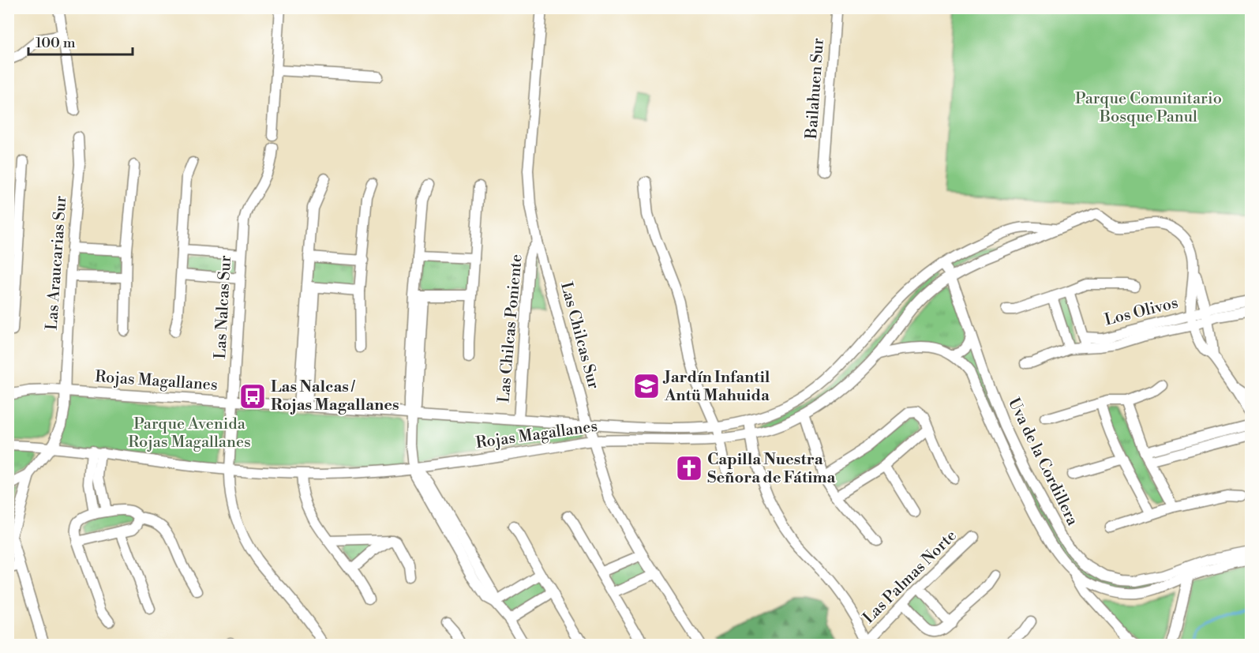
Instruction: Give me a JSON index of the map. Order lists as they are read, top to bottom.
{
  "streets": {
    "street": [
      "Bailahuen Sur",
      "Las Araucarias Sur",
      "Las Nalcas Sur",
      "Los Olivos",
      "Las Chilcas Poniente",
      "Las Chilcas Sur",
      "Rojas Magallanes",
      "Uva de la Cordillera",
      "Las Palmas Norte"
    ]
  },
  "crossings": [
    ["Las Araucarias Sur", "Rojas Magallanes"],
    ["Las Nalcas Sur", "Rojas Magallanes"],
    ["Las Chilcas Poniente", "Las Chilcas Sur"],
    ["Las Chilcas Poniente", "Rojas Magallanes"],
    ["Las Chilcas Sur", "Rojas Magallanes"],
    ["Rojas Magallanes", "Uva de la Cordillera"]
  ],
  "parks": ["Parque Comunitario Bosque Panul", "Parque Avenida Rojas Magallanes"],
  "places": {
    "school or university": ["Jardín Infantil Antü Mahuida"],
    "bus stop": ["Las Nalcas / Rojas Magallanes"],
    "church": ["Capilla Nuestra Señora de Fátima"]
  },
  "scale_bar": "100 m"
}
